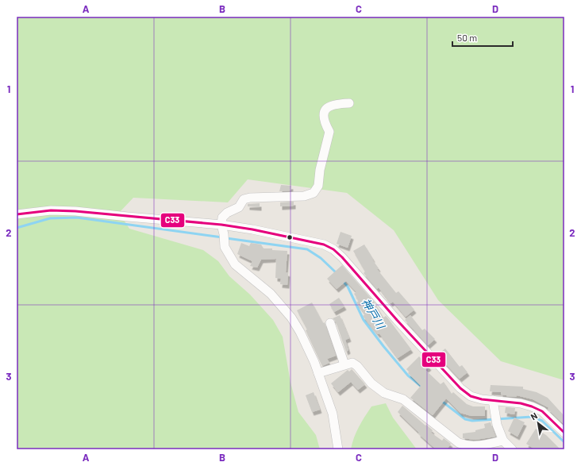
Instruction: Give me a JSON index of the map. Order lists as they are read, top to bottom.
{
  "water": ["神戸川"],
  "lines": ["transit line C33"],
  "scale_bar": "50 m",
  "north": "top left",
  "grid": {
    "columns": [
      "A",
      "B",
      "C",
      "D"
    ],
    "rows": ["1", "2", "3"]
  }
}
